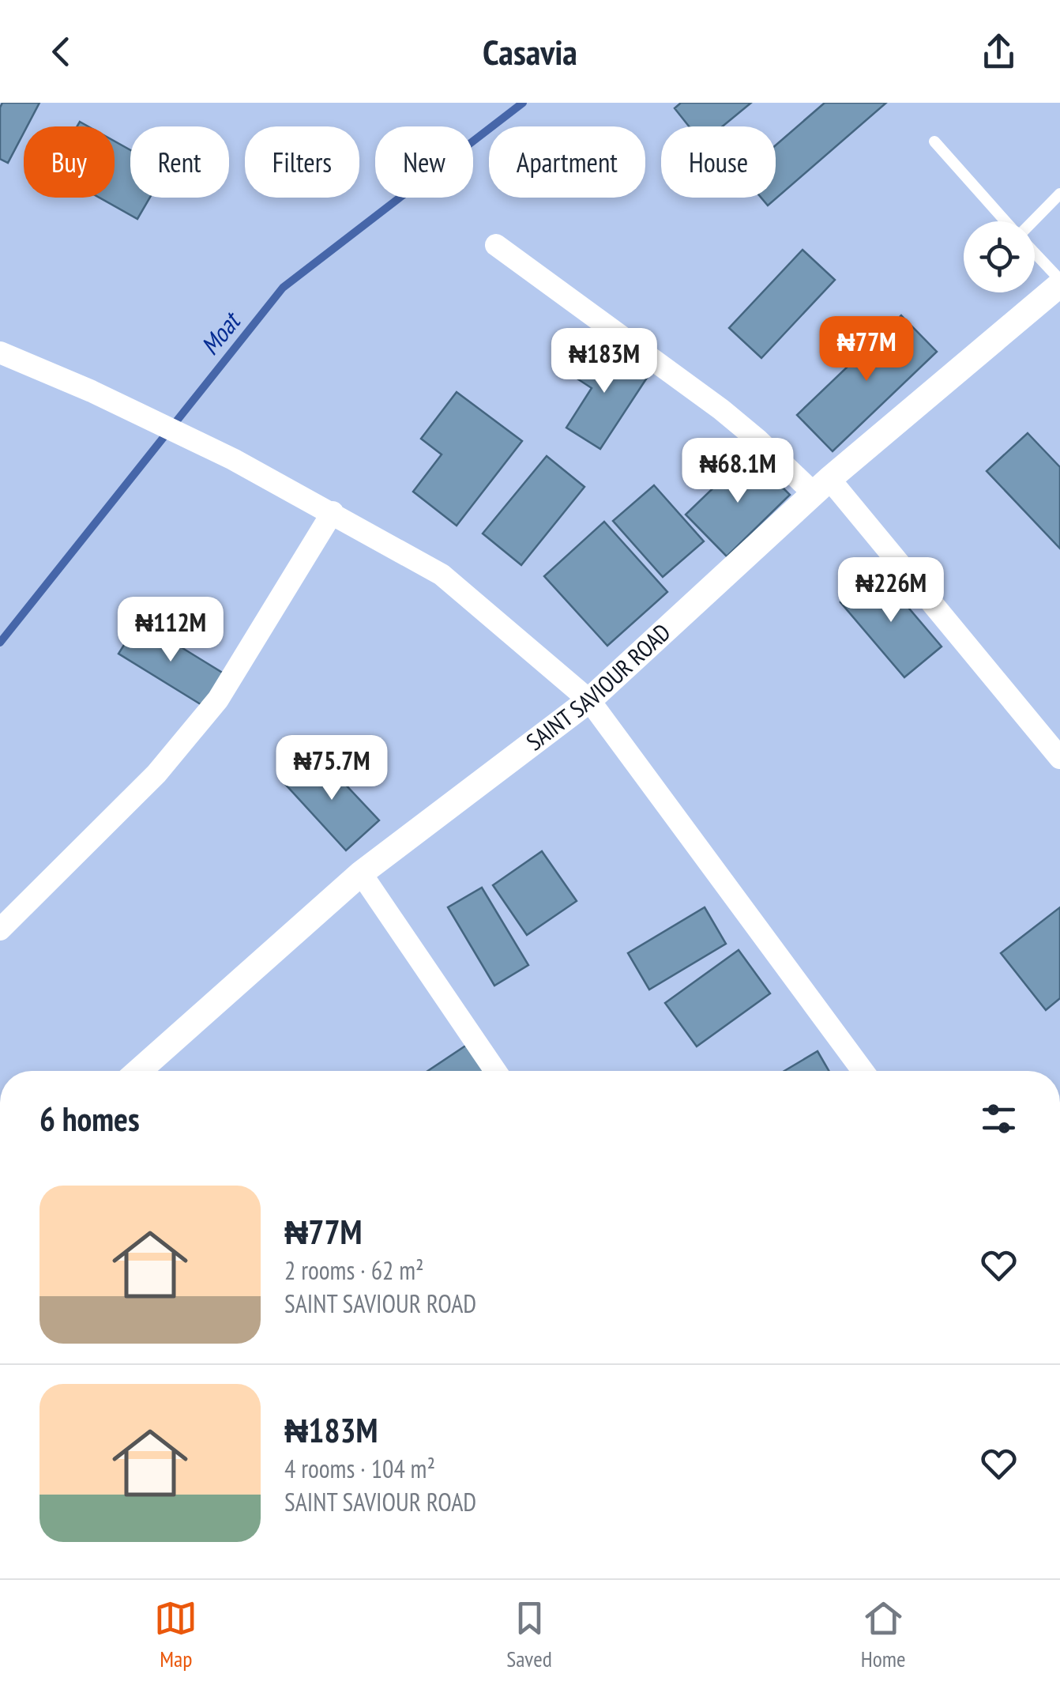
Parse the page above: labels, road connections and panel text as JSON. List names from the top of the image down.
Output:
{
  "streets": {
    "street": ["SAINT SAVIOUR ROAD"]
  },
  "water": ["Moat"],
  "page": {
    "header": "Casavia",
    "chip": [
      "Buy",
      "Rent",
      "Filters",
      "New",
      "Apartment",
      "House"
    ],
    "price": [
      "₦77M",
      "₦183M",
      "₦68.1M",
      "₦226M",
      "₦112M",
      "₦75.7M"
    ],
    "heading": "6 homes",
    "list": [
      {
        "name": "₦77M",
        "note": "2 rooms · 62 m² · SAINT SAVIOUR ROAD"
      },
      {
        "name": "₦183M",
        "note": "4 rooms · 104 m² · SAINT SAVIOUR ROAD"
      }
    ],
    "tabs": ["Map", "Saved", "Home"]
  }
}
